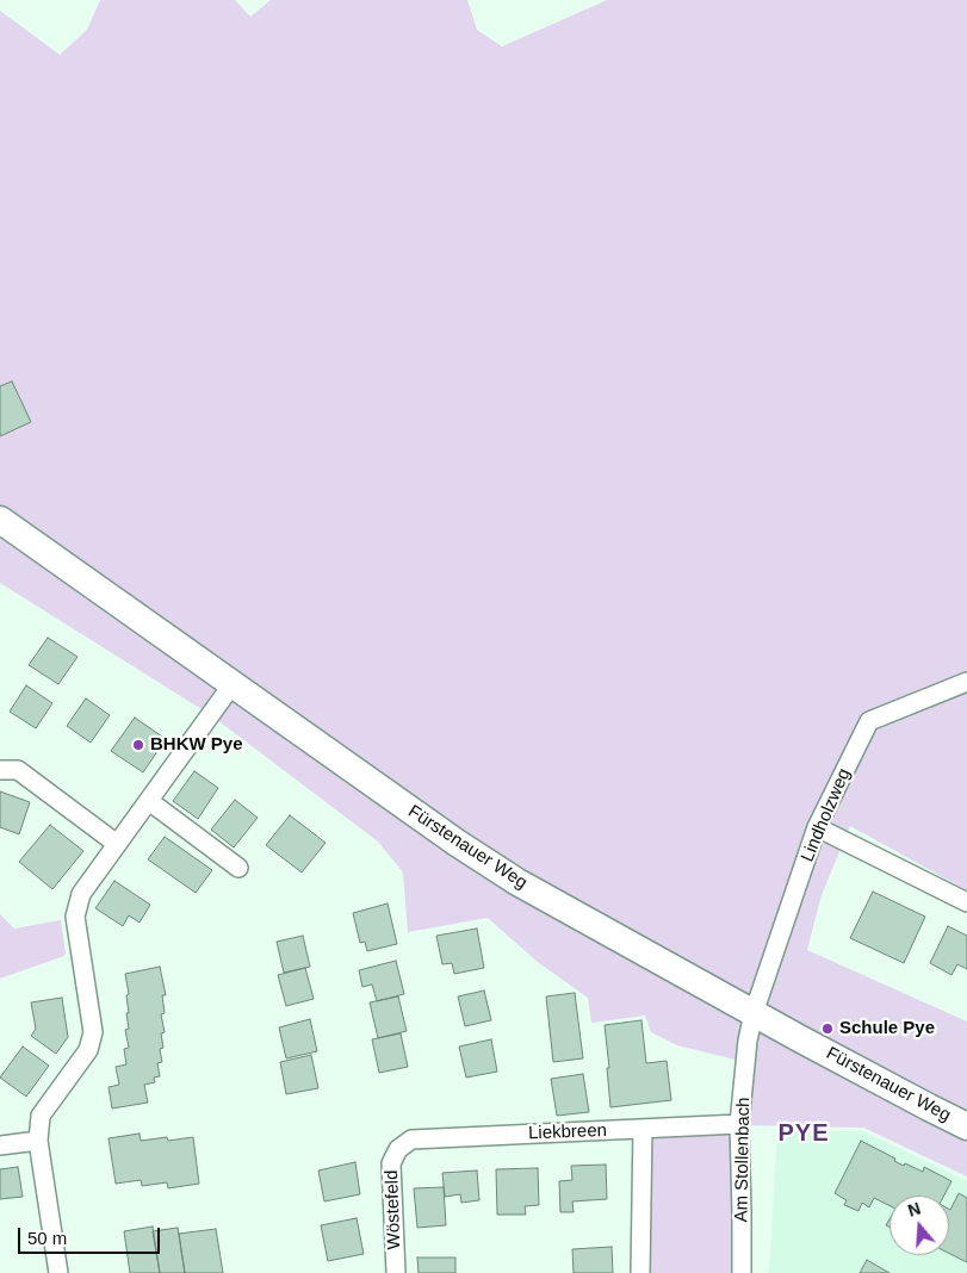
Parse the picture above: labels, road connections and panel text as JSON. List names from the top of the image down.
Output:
{
  "streets": {
    "street": [
      "Lindholzweg",
      "Fürstenauer Weg",
      "Liekbreen",
      "Am Stollenbach",
      "Wöstefeld"
    ]
  },
  "crossings": [
    ["Lindholzweg", "Fürstenauer Weg"],
    ["Lindholzweg", "Am Stollenbach"],
    ["Fürstenauer Weg", "Am Stollenbach"],
    ["Liekbreen", "Am Stollenbach"],
    ["Liekbreen", "Wöstefeld"]
  ],
  "districts": ["PYE"],
  "places": ["BHKW Pye", "Schule Pye"],
  "scale_bar": "50 m",
  "north": "top"
}
